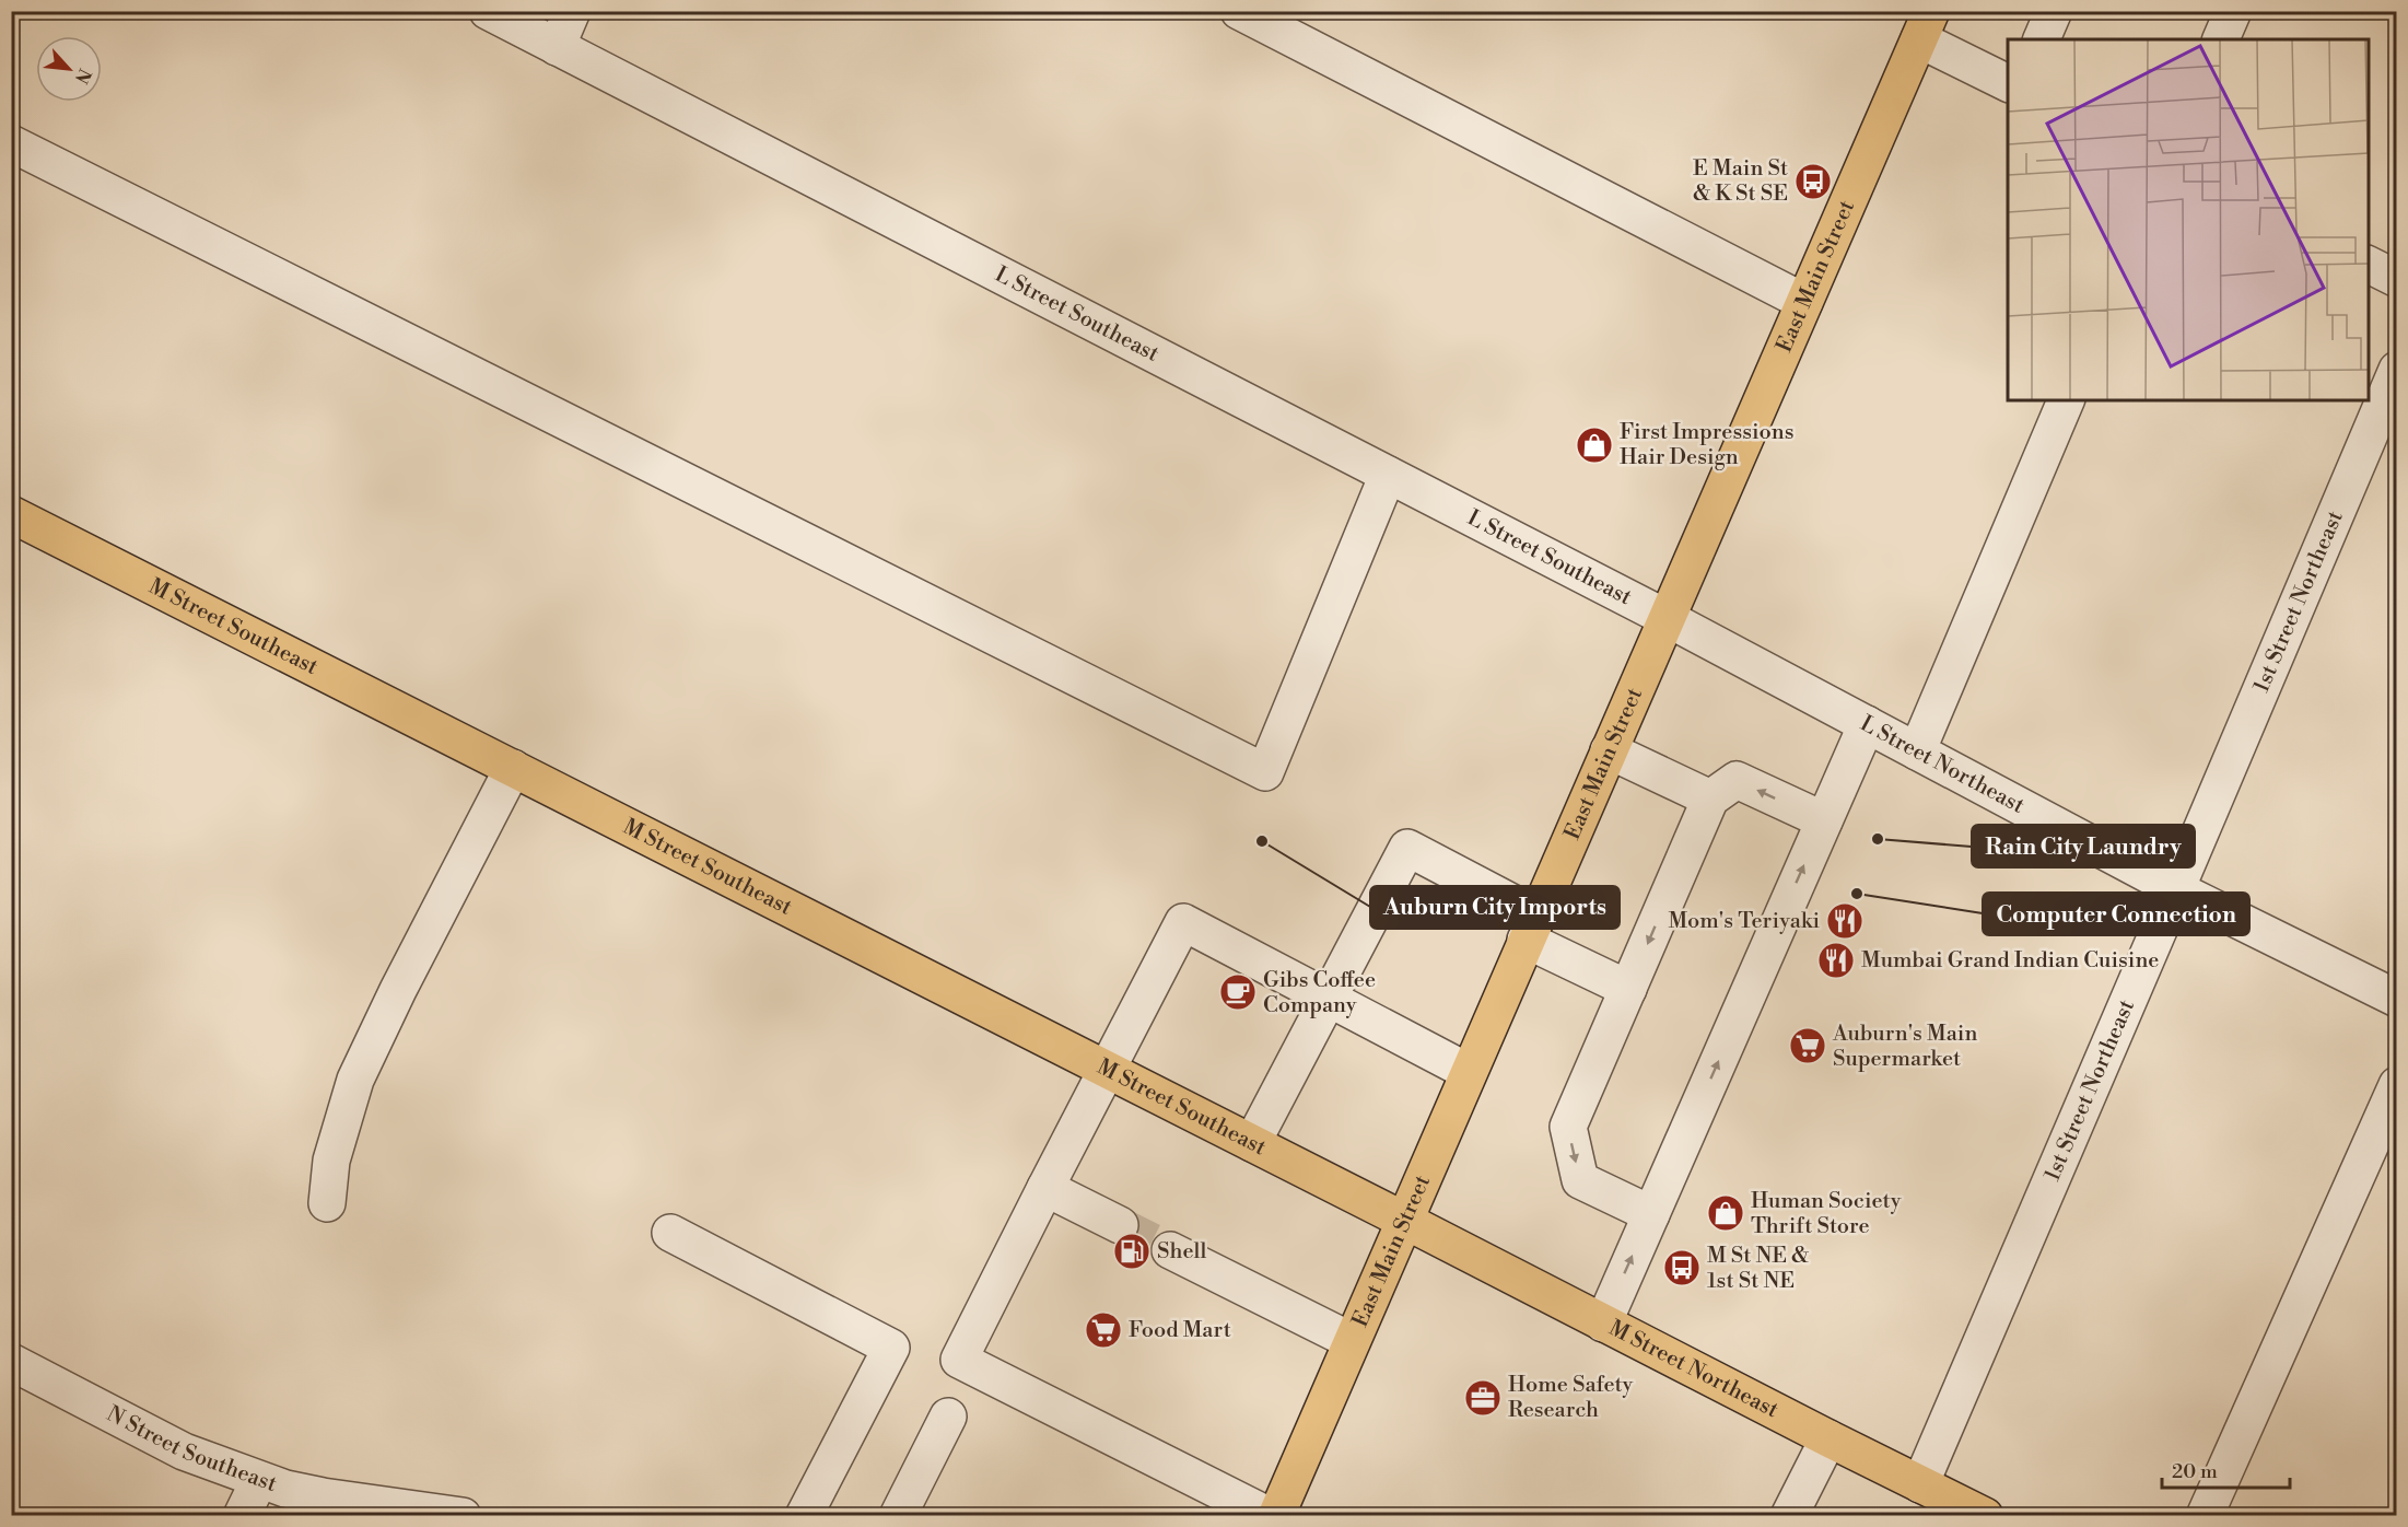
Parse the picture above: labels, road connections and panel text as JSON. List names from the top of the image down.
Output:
{
  "streets": {
    "main road": ["East Main Street", "M Street Southeast", "M Street Northeast"],
    "street": [
      "L Street Southeast",
      "1st Street Northeast",
      "L Street Northeast",
      "N Street Southeast"
    ]
  },
  "crossings": [
    ["East Main Street", "L Street Southeast"],
    ["East Main Street", "M Street Southeast"],
    ["East Main Street", "L Street Northeast"],
    ["East Main Street", "M Street Northeast"],
    ["L Street Southeast", "L Street Northeast"],
    ["1st Street Northeast", "L Street Northeast"],
    ["1st Street Northeast", "M Street Northeast"],
    ["M Street Southeast", "M Street Northeast"]
  ],
  "places": {
    "bus stop": ["E Main St & K St SE", "M St NE & 1st St NE"],
    "shop": ["First Impressions Hair Design", "Human Society Thrift Store"],
    "other": ["Rain City Laundry", "Auburn City Imports", "Computer Connection"],
    "restaurant": ["Mom's Teriyaki", "Mumbai Grand Indian Cuisine"],
    "cafe": ["Gibs Coffee Company"],
    "supermarket": ["Auburn's Main Supermarket", "Food Mart"],
    "fuel station": ["Shell"],
    "office": ["Home Safety Research"]
  },
  "scale_bar": "20 m",
  "north": "bottom right"
}
